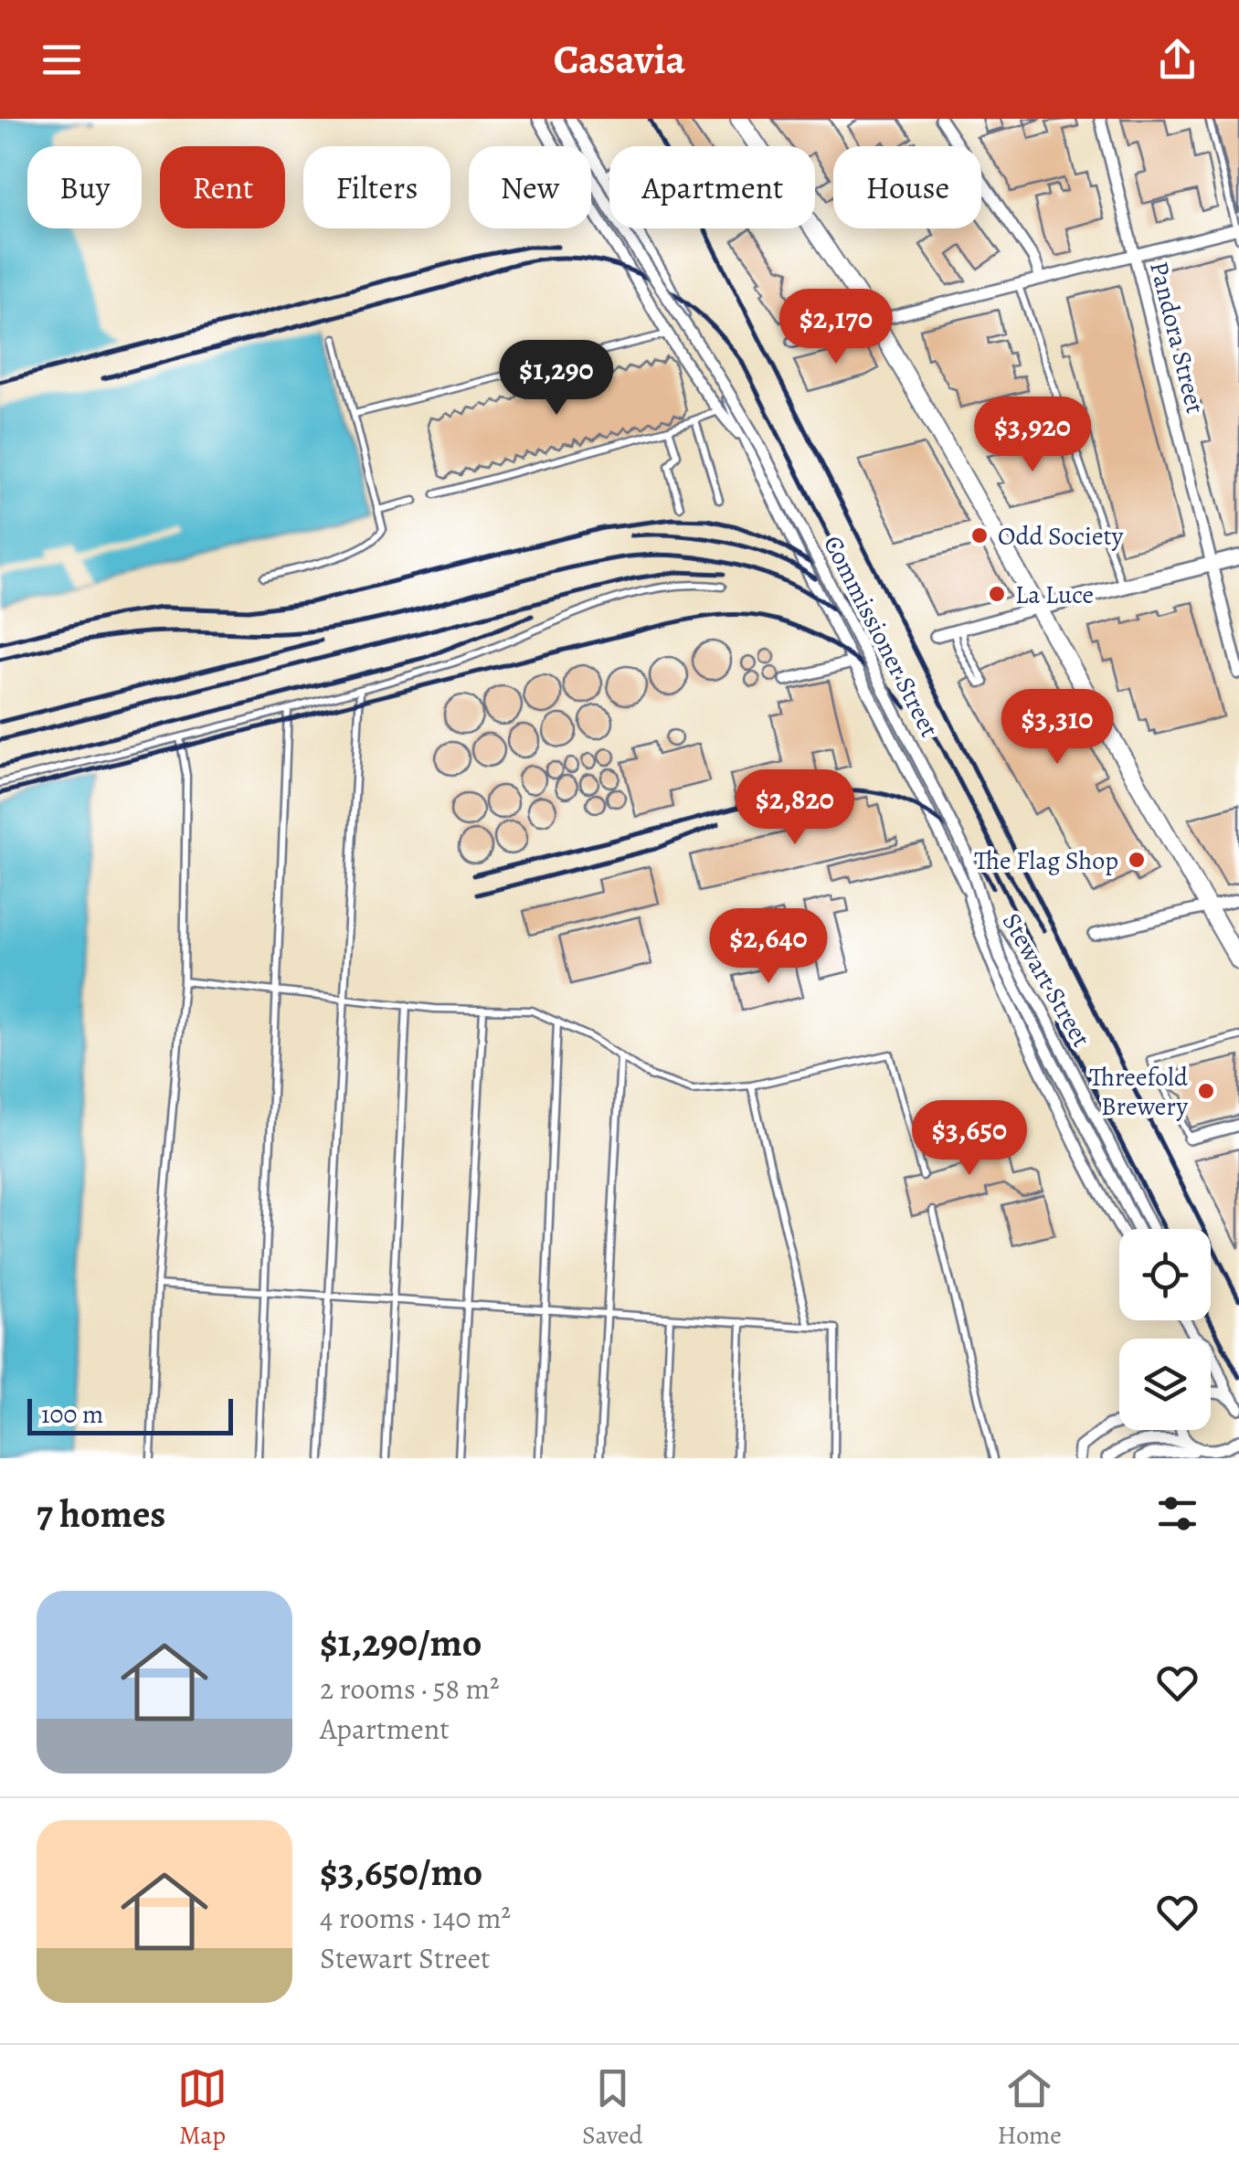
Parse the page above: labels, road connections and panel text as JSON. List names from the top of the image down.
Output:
{
  "streets": {
    "street": ["Pandora Street", "Commissioner Street", "Stewart Street"]
  },
  "places": [
    "Odd Society",
    "La Luce",
    "The Flag Shop",
    "Threefold Brewery"
  ],
  "scale_bar": "100 m",
  "page": {
    "header": "Casavia",
    "chip": [
      "Buy",
      "Rent",
      "Filters",
      "New",
      "Apartment",
      "House"
    ],
    "price": [
      "$2,170",
      "$1,290",
      "$3,920",
      "$3,310",
      "$2,820",
      "$2,640",
      "$3,650"
    ],
    "scale": "100 m",
    "heading": "7 homes",
    "list": [
      {
        "name": "$1,290/mo",
        "note": "2 rooms · 58 m² · Apartment"
      },
      {
        "name": "$3,650/mo",
        "note": "4 rooms · 140 m² · Stewart Street"
      }
    ],
    "tabs": ["Map", "Saved", "Home"]
  }
}
